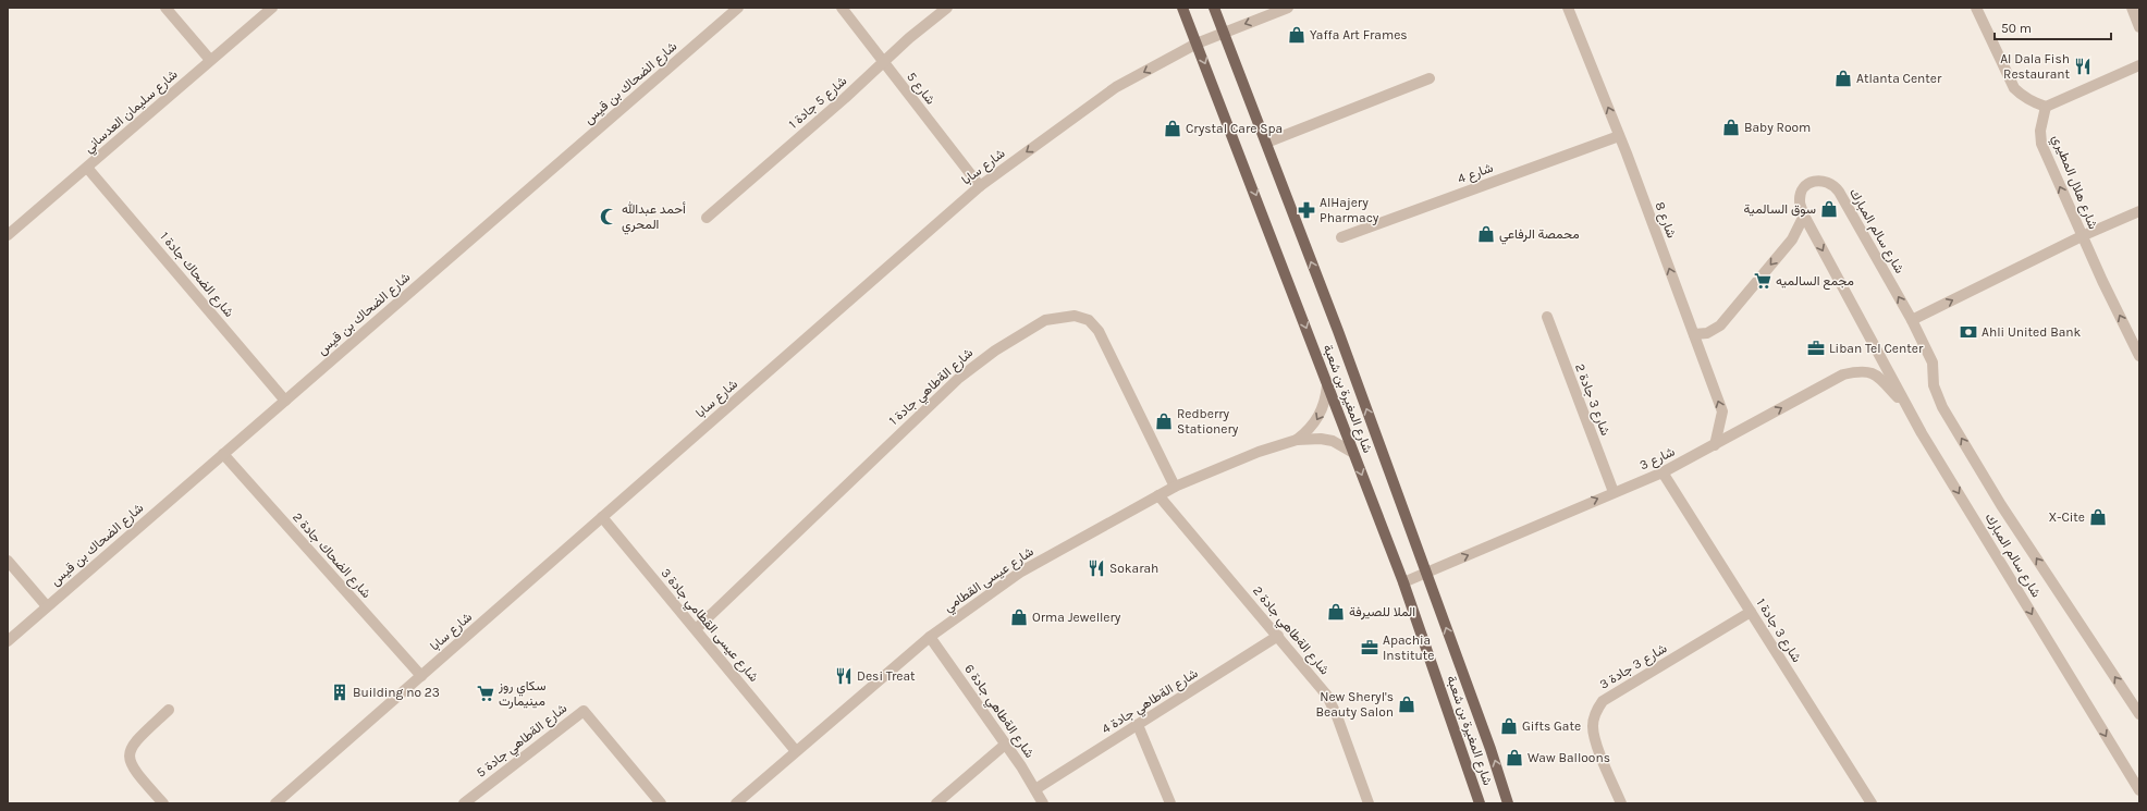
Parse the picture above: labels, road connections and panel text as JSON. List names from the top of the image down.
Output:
{
  "streets": {
    "main road": ["شارع المغيرة بن شعبة"],
    "street": [
      "شارع الضحاك بن قيس",
      "شارع 5",
      "شارع 5 جادة 1",
      "شارع سليمان العدساني",
      "شارع سابا",
      "شارع 4",
      "شارع هلال المطيري",
      "شارع 8",
      "شارع سالم المبارك",
      "شارع الضحاك جادة 1",
      "شارع الةطاهي جادة 1",
      "شارع 3 جادة 2",
      "شارع 3",
      "شارع الضحاك جادة 2",
      "شارع عيسى القطامي",
      "شارع عيسى القطامي جادة 3",
      "شارع الةطاهي جادة 2",
      "شارع 3 جادة 1",
      "شارع 3 جادة 3",
      "شارع الةطاهي جادة 4",
      "شارع الةطاهي جادة 6",
      "شارع الةطاهي جادة 5"
    ]
  },
  "crossings": [
    ["شارع الضحاك بن قيس", "شارع الضحاك جادة 1"],
    ["شارع الضحاك بن قيس", "شارع الضحاك جادة 2"],
    ["شارع 5", "شارع 5 جادة 1"],
    ["شارع 5", "شارع سابا"],
    ["شارع سليمان العدساني", "شارع الضحاك جادة 1"],
    ["شارع سابا", "شارع المغيرة بن شعبة"],
    ["شارع سابا", "شارع الضحاك جادة 2"],
    ["شارع سابا", "شارع عيسى القطامي جادة 3"],
    ["شارع 4", "شارع 8"],
    ["شارع 8", "شارع 3"],
    ["شارع سالم المبارك", "شارع 3"],
    ["شارع الةطاهي جادة 1", "شارع عيسى القطامي"],
    ["شارع الةطاهي جادة 1", "شارع عيسى القطامي جادة 3"],
    ["شارع المغيرة بن شعبة", "شارع 3"],
    ["شارع المغيرة بن شعبة", "شارع عيسى القطامي"],
    ["شارع 3 جادة 2", "شارع 3"],
    ["شارع 3", "شارع 3 جادة 1"],
    ["شارع عيسى القطامي", "شارع عيسى القطامي جادة 3"],
    ["شارع عيسى القطامي", "شارع الةطاهي جادة 2"],
    ["شارع عيسى القطامي", "شارع الةطاهي جادة 6"],
    ["شارع الةطاهي جادة 2", "شارع الةطاهي جادة 4"],
    ["شارع 3 جادة 1", "شارع 3 جادة 3"],
    ["شارع الةطاهي جادة 4", "شارع الةطاهي جادة 6"]
  ],
  "one_way": ["شارع هلال المطيري", "شارع 8", "شارع 3"],
  "places": {
    "shop": [
      "Yaffa Art Frames",
      "Atlanta Center",
      "Baby Room",
      "Crystal Care Spa",
      "سوق السالمية",
      "محمصة الرفاعي",
      "Redberry Stationery",
      "X-Cite",
      "الملا للصيرفة",
      "Orma Jewellery",
      "New Sheryl's Beauty Salon",
      "Gifts Gate",
      "Waw Balloons"
    ],
    "restaurant": ["Al Dala Fish Restaurant", "Sokarah", "Desi Treat"],
    "pharmacy": ["AlHajery Pharmacy"],
    "mosque": ["أحمد عبدالله المحري"],
    "supermarket": ["مجمع السالميه", "سكاي روز مينيمارت"],
    "bank": ["Ahli United Bank"],
    "office": ["Liban Tel Center", "Apachia Institute"],
    "building": ["Building no 23"]
  },
  "scale_bar": "50 m"
}
